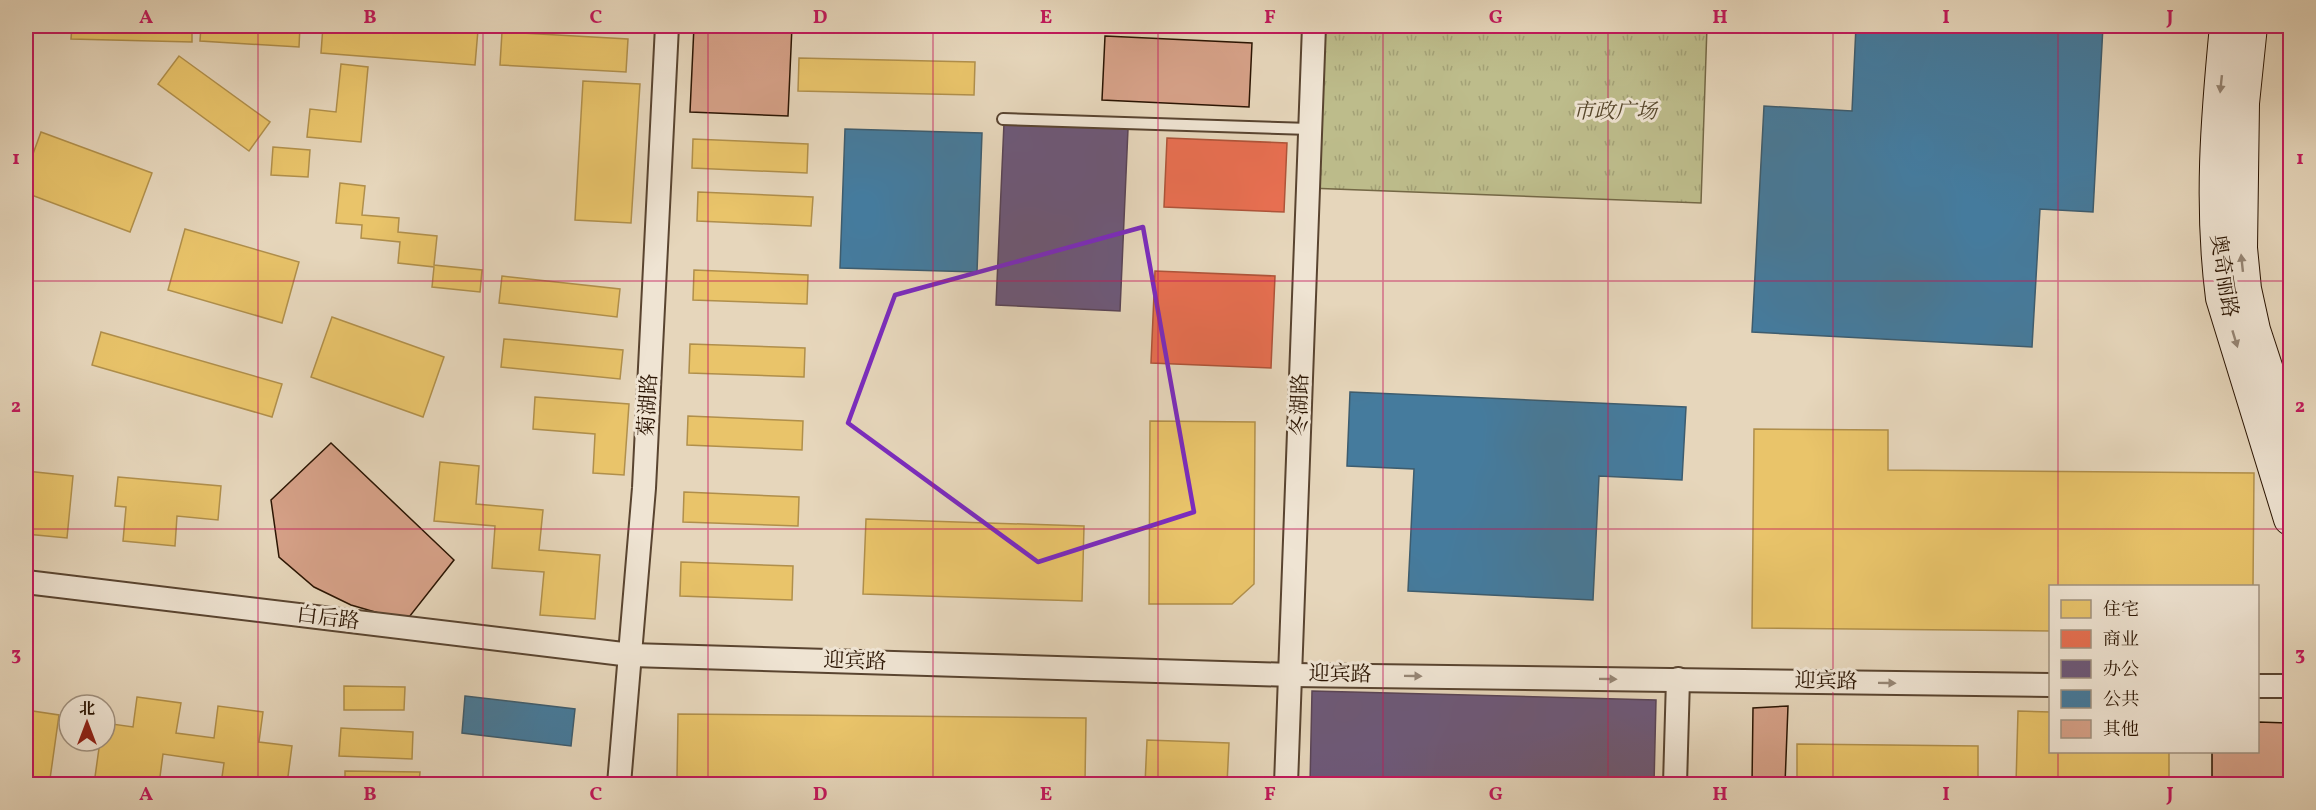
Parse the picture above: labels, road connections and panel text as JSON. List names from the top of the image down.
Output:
{
  "streets": {
    "main road": ["奥奇丽路"],
    "street": [
      "菊湖路",
      "冬湖路",
      "白后路",
      "迎宾路"
    ]
  },
  "crossings": [
    ["菊湖路", "白后路"],
    ["菊湖路", "迎宾路"],
    ["冬湖路", "迎宾路"],
    ["白后路", "迎宾路"]
  ],
  "one_way": ["迎宾路"],
  "parks": ["市政广场"],
  "legend": [
    "住宅",
    "商业",
    "办公",
    "公共",
    "其他"
  ],
  "north": "top",
  "grid": {
    "columns": [
      "A",
      "B",
      "C",
      "D",
      "E",
      "F",
      "G",
      "H",
      "I",
      "J"
    ],
    "rows": ["1", "2", "3"]
  }
}
